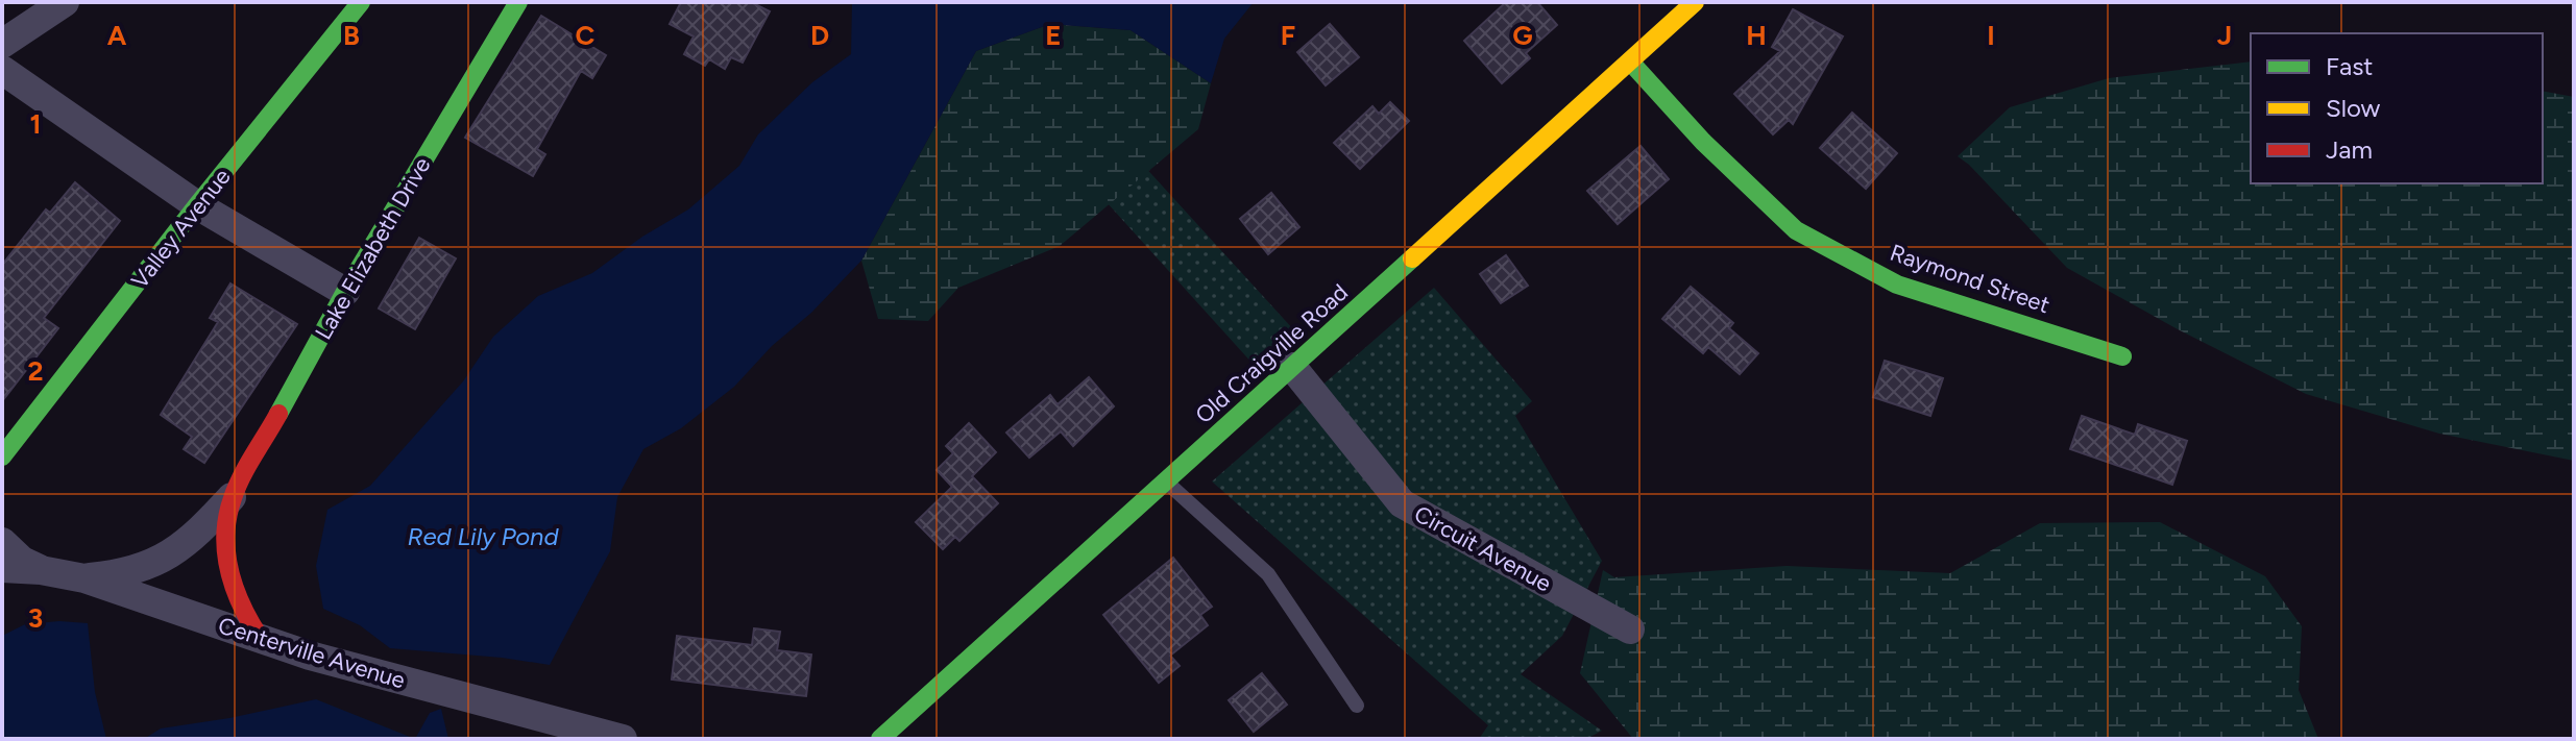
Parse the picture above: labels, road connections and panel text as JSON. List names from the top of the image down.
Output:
{
  "streets": {
    "street": [
      "Valley Avenue",
      "Lake Elizabeth Drive",
      "Raymond Street",
      "Old Craigville Road",
      "Circuit Avenue",
      "Centerville Avenue"
    ]
  },
  "crossings": [
    ["Lake Elizabeth Drive", "Centerville Avenue"],
    ["Raymond Street", "Old Craigville Road"],
    ["Old Craigville Road", "Circuit Avenue"]
  ],
  "water": ["Red Lily Pond"],
  "legend": ["Fast", "Slow", "Jam"],
  "grid": {
    "columns": [
      "A",
      "B",
      "C",
      "D",
      "E",
      "F",
      "G",
      "H",
      "I",
      "J"
    ],
    "rows": ["1", "2", "3"]
  }
}
